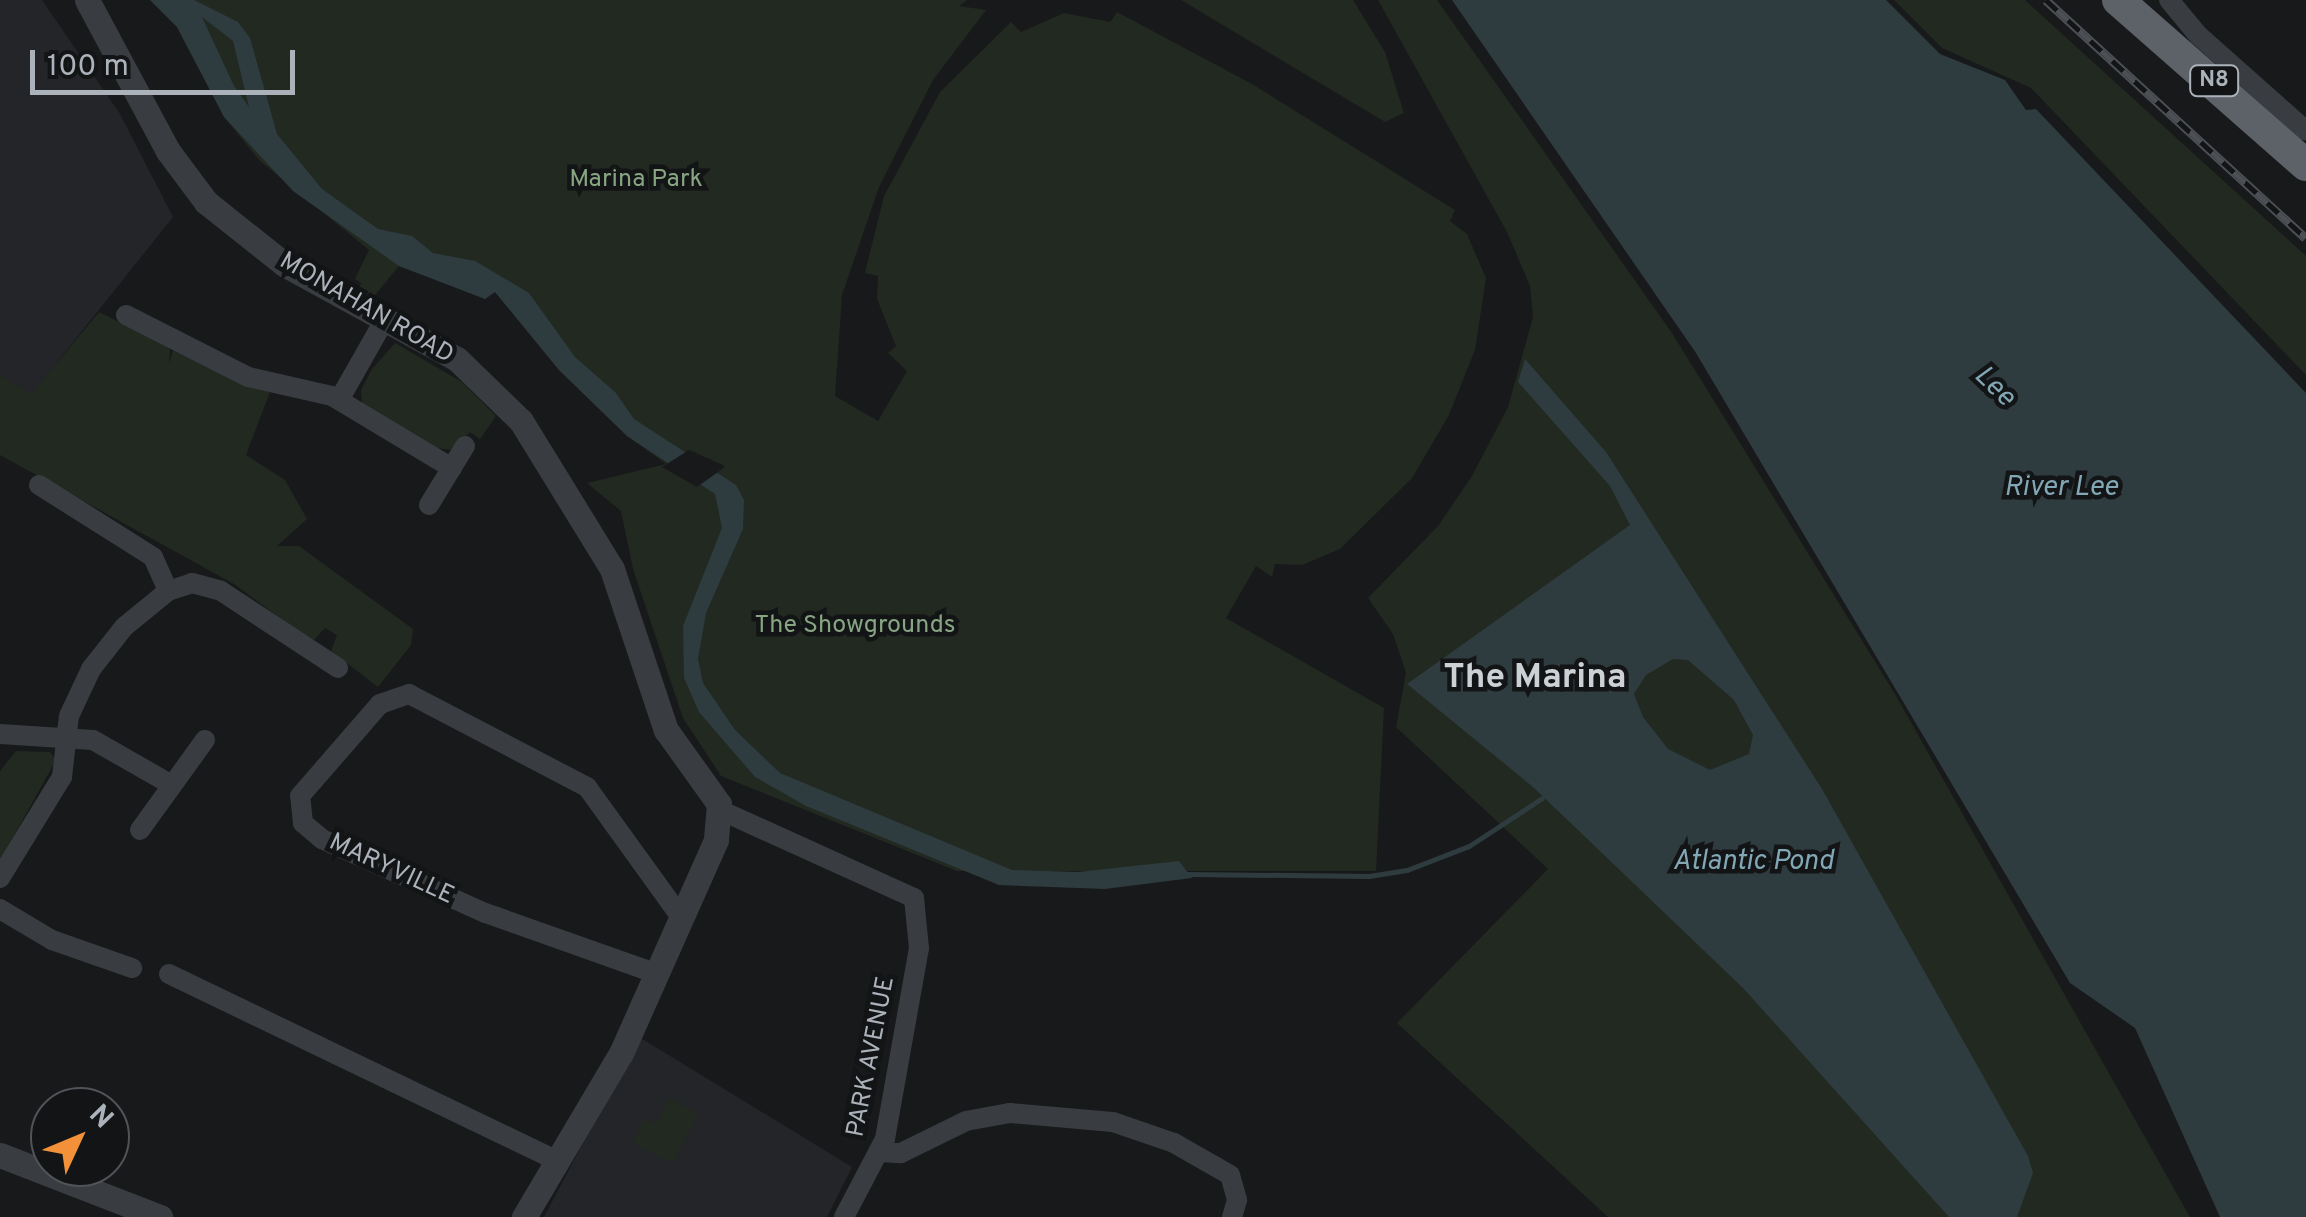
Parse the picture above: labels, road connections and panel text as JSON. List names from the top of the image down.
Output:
{
  "streets": {
    "highway": ["N8"],
    "street": ["MONAHAN ROAD", "MARYVILLE", "PARK AVENUE"]
  },
  "crossings": [
    ["MONAHAN ROAD", "PARK AVENUE"]
  ],
  "districts": ["The Marina"],
  "water": ["Lee", "River Lee", "Atlantic Pond"],
  "parks": ["Marina Park", "The Showgrounds"],
  "scale_bar": "100 m",
  "north": "top right"
}
